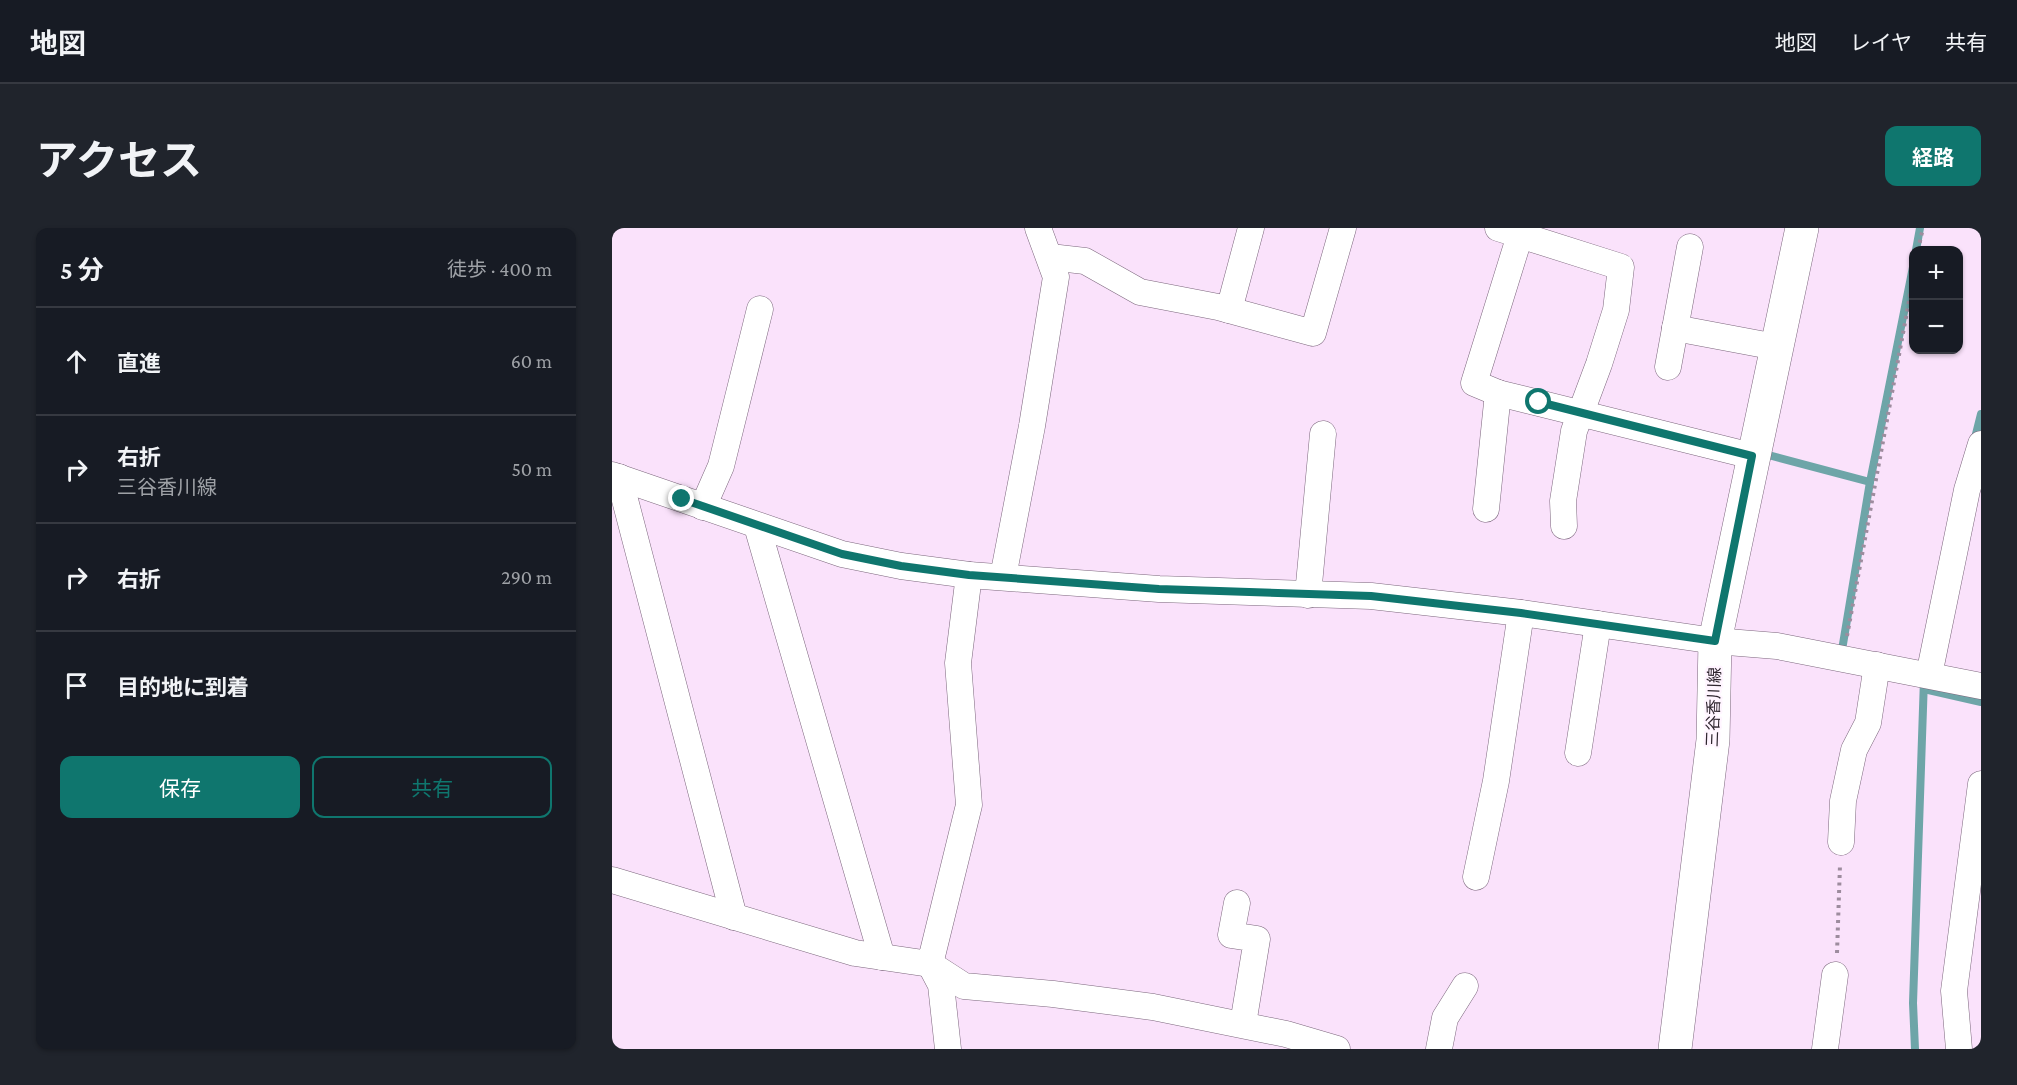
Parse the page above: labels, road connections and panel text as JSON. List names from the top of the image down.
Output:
{
  "streets": {
    "main road": ["三谷香川線"]
  },
  "page": {
    "header": "地図",
    "nav": ["地図", "レイヤ", "共有"],
    "title": "アクセス",
    "buttons": [
      "経路",
      ["保存", "共有"]
    ],
    "heading": ["5 分", "徒歩 · 400 m"],
    "map_buttons": ["+", "−"],
    "list": [
      ["直進", "60 m"],
      ["右折", "三谷香川線", "50 m"],
      ["右折", "290 m"],
      "目的地に到着"
    ]
  }
}
